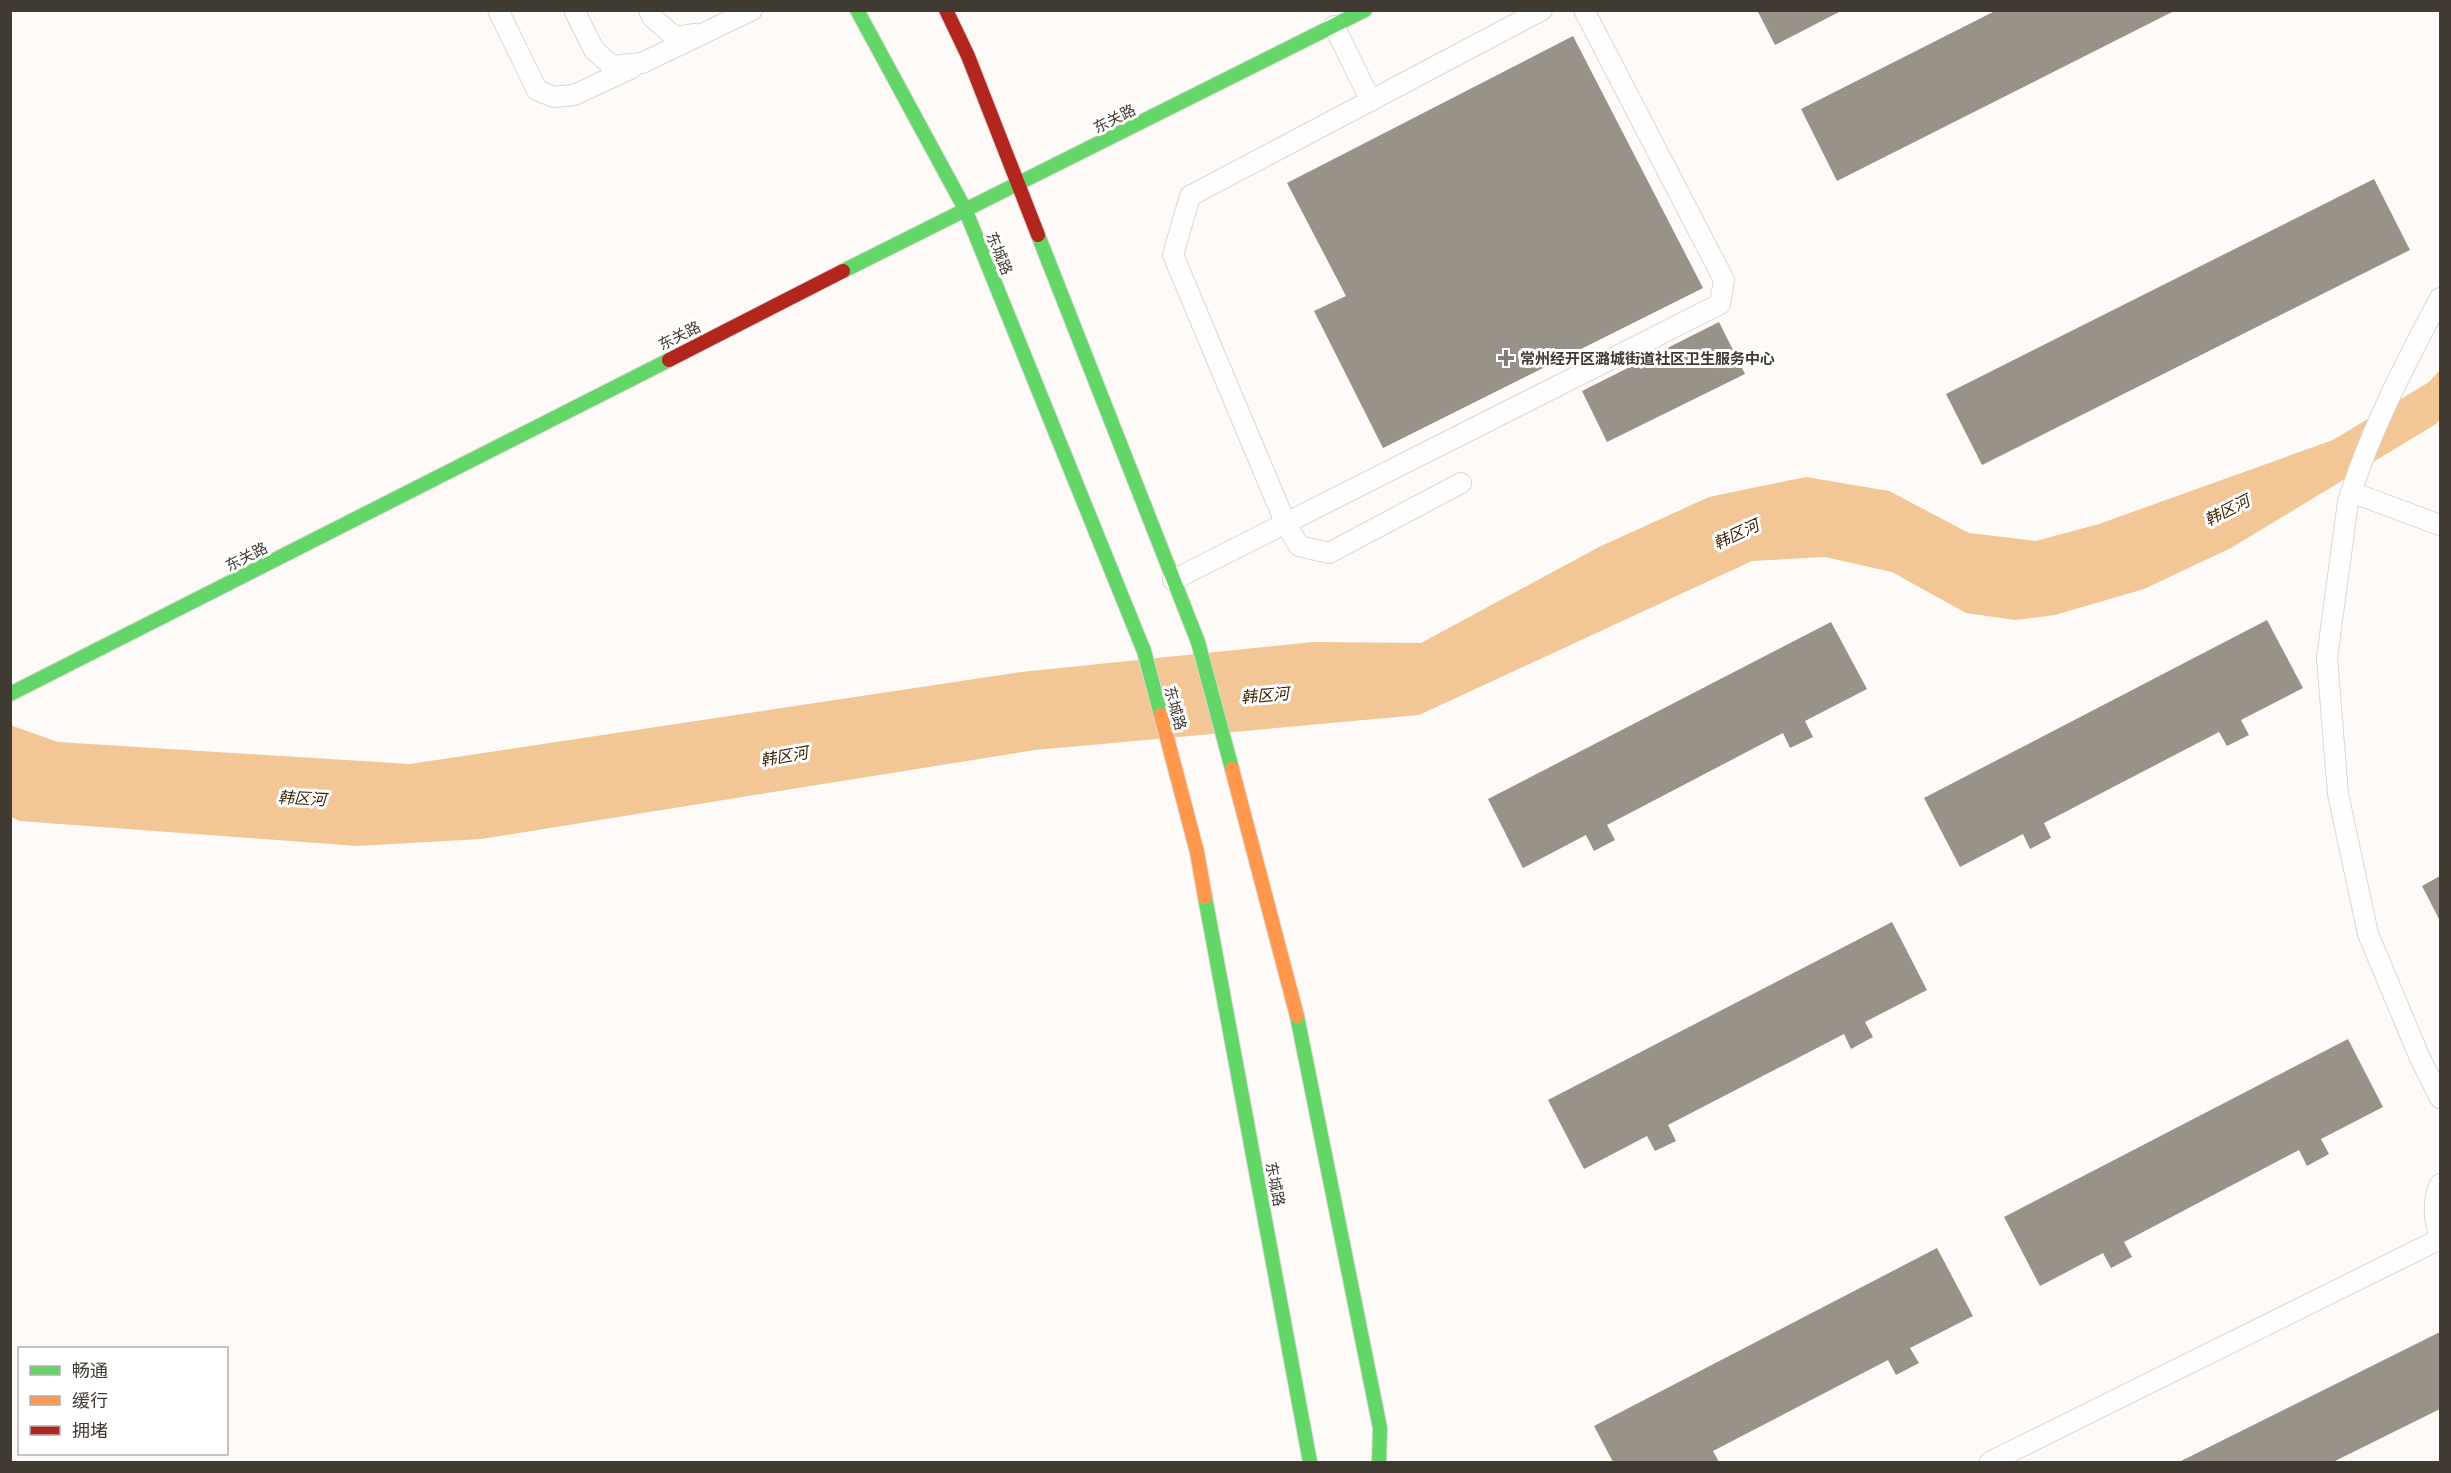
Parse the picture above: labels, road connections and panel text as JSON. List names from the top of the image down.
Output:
{
  "streets": {
    "main road": ["东关路", "东城路"]
  },
  "crossings": [
    ["东关路", "东城路"]
  ],
  "water": ["韩区河"],
  "places": {
    "health": ["常州经开区潞城街道社区卫生服务中心"]
  },
  "legend": ["畅通", "缓行", "拥堵"]
}
